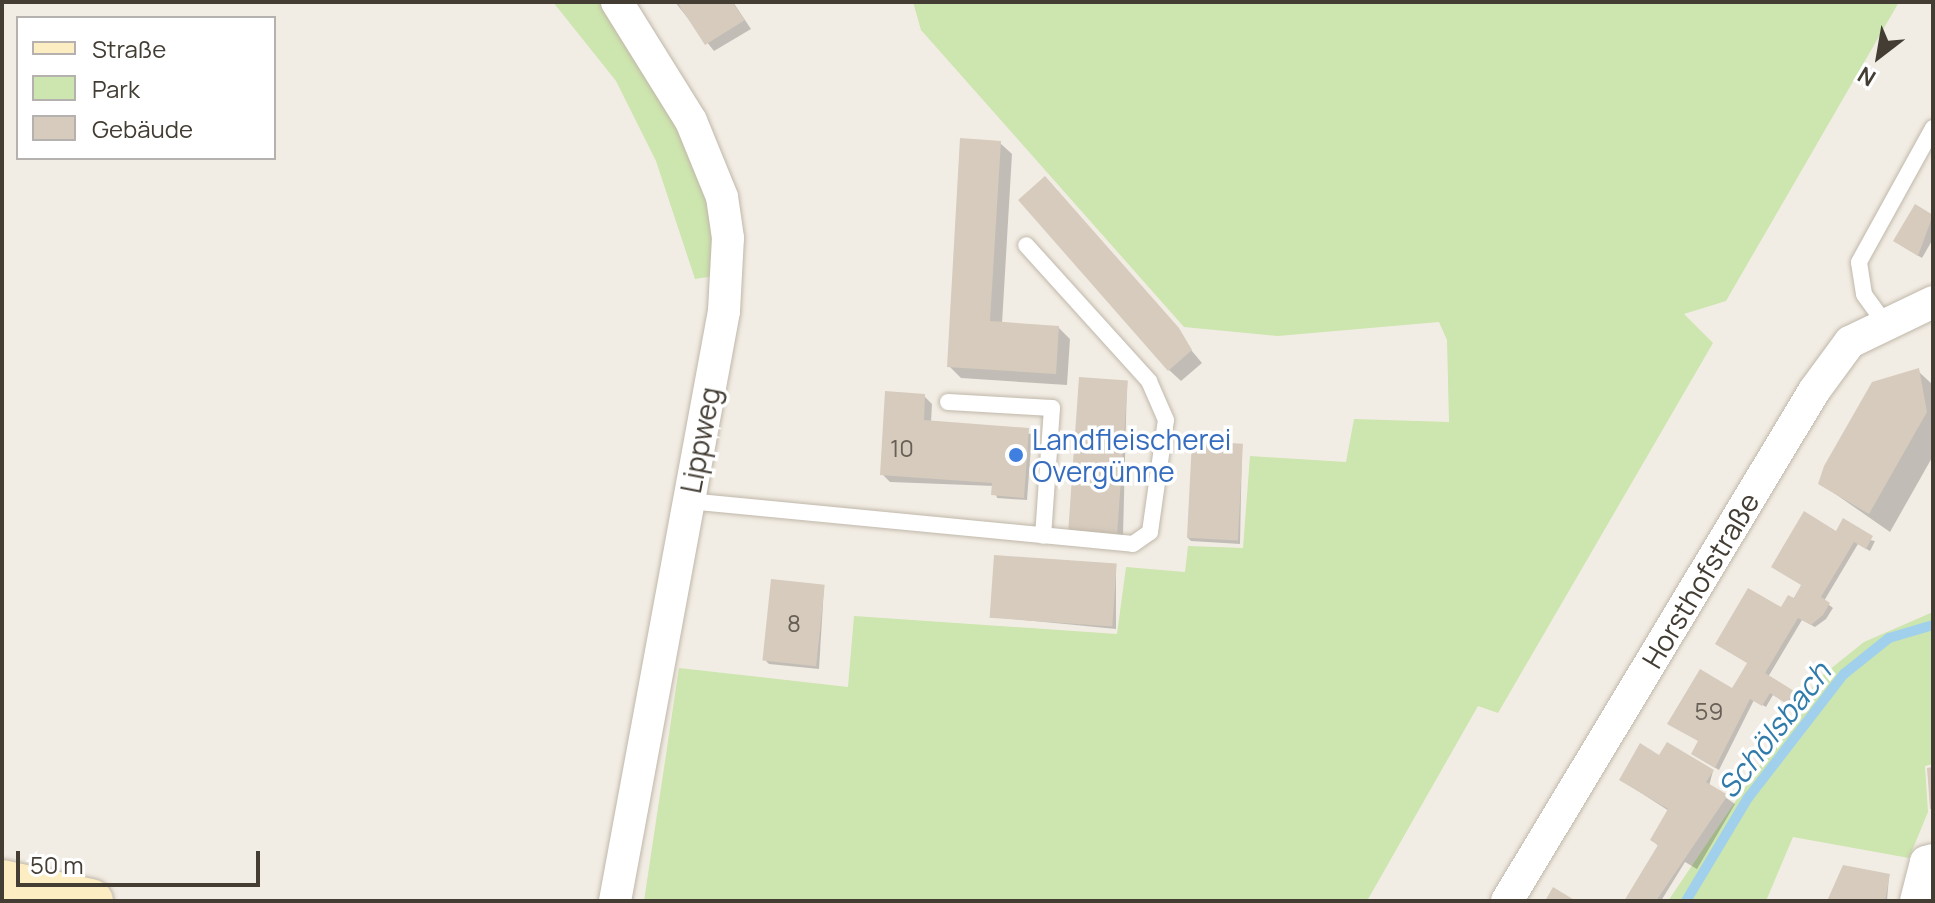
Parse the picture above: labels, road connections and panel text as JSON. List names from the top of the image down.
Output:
{
  "streets": {
    "street": ["Lippweg", "Horsthofstraße"]
  },
  "water": ["Schölsbach"],
  "places": ["Landfleischerei Overgünne"],
  "house_numbers": ["10", "8", "59"],
  "legend": ["Straße", "Park", "Gebäude"],
  "scale_bar": "50 m",
  "north": "bottom left"
}
